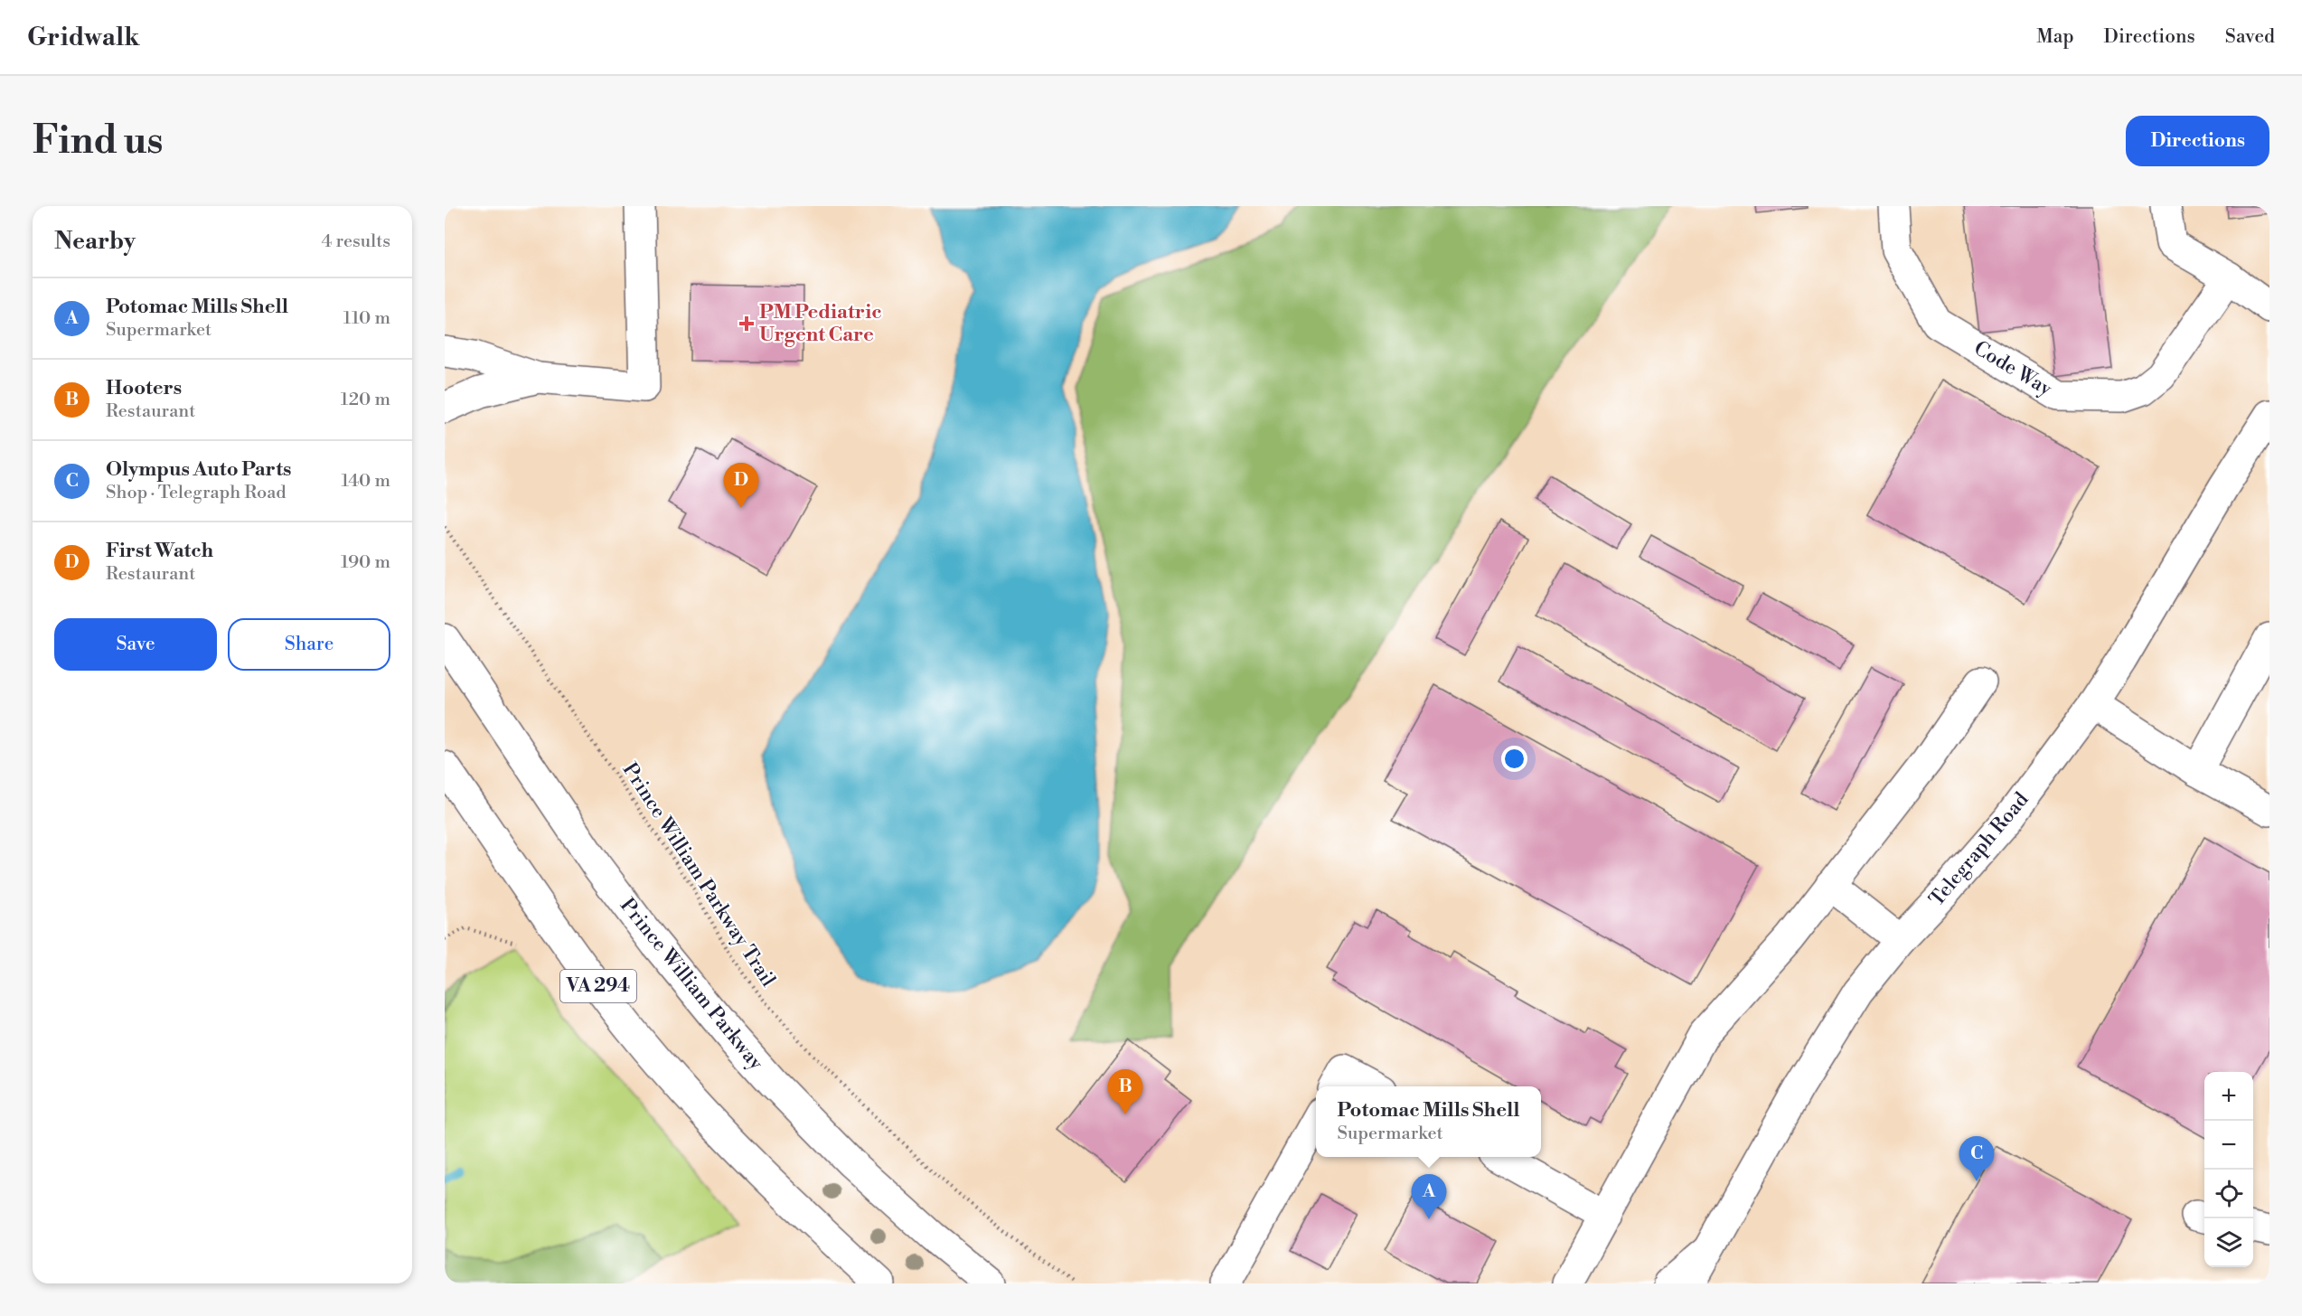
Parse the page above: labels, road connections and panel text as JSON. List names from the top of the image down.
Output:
{
  "streets": {
    "main road": [
      "Code Way",
      "Telegraph Road",
      "Prince William Parkway",
      "VA 294"
    ],
    "path": ["Prince William Parkway Trail"]
  },
  "places": {
    "health": ["PM Pediatric Urgent Care"]
  },
  "page": {
    "header": "Gridwalk",
    "nav": ["Map", "Directions", "Saved"],
    "buttons": [
      "Directions",
      ["Save", "Share"]
    ],
    "title": "Find us",
    "heading": ["Nearby", "4 results"],
    "list": [
      {
        "mark": "A",
        "name": "Potomac Mills Shell",
        "note": "Supermarket",
        "value": "110 m"
      },
      {
        "mark": "B",
        "name": "Hooters",
        "note": "Restaurant",
        "value": "120 m"
      },
      {
        "mark": "C",
        "name": "Olympus Auto Parts",
        "note": "Shop · Telegraph Road",
        "value": "140 m"
      },
      {
        "mark": "D",
        "name": "First Watch",
        "note": "Restaurant",
        "value": "190 m"
      }
    ],
    "pins": [
      "D",
      "B",
      "C",
      "A"
    ],
    "map_buttons": ["+", "−"],
    "popup": ["Potomac Mills Shell", "Supermarket"]
  }
}
